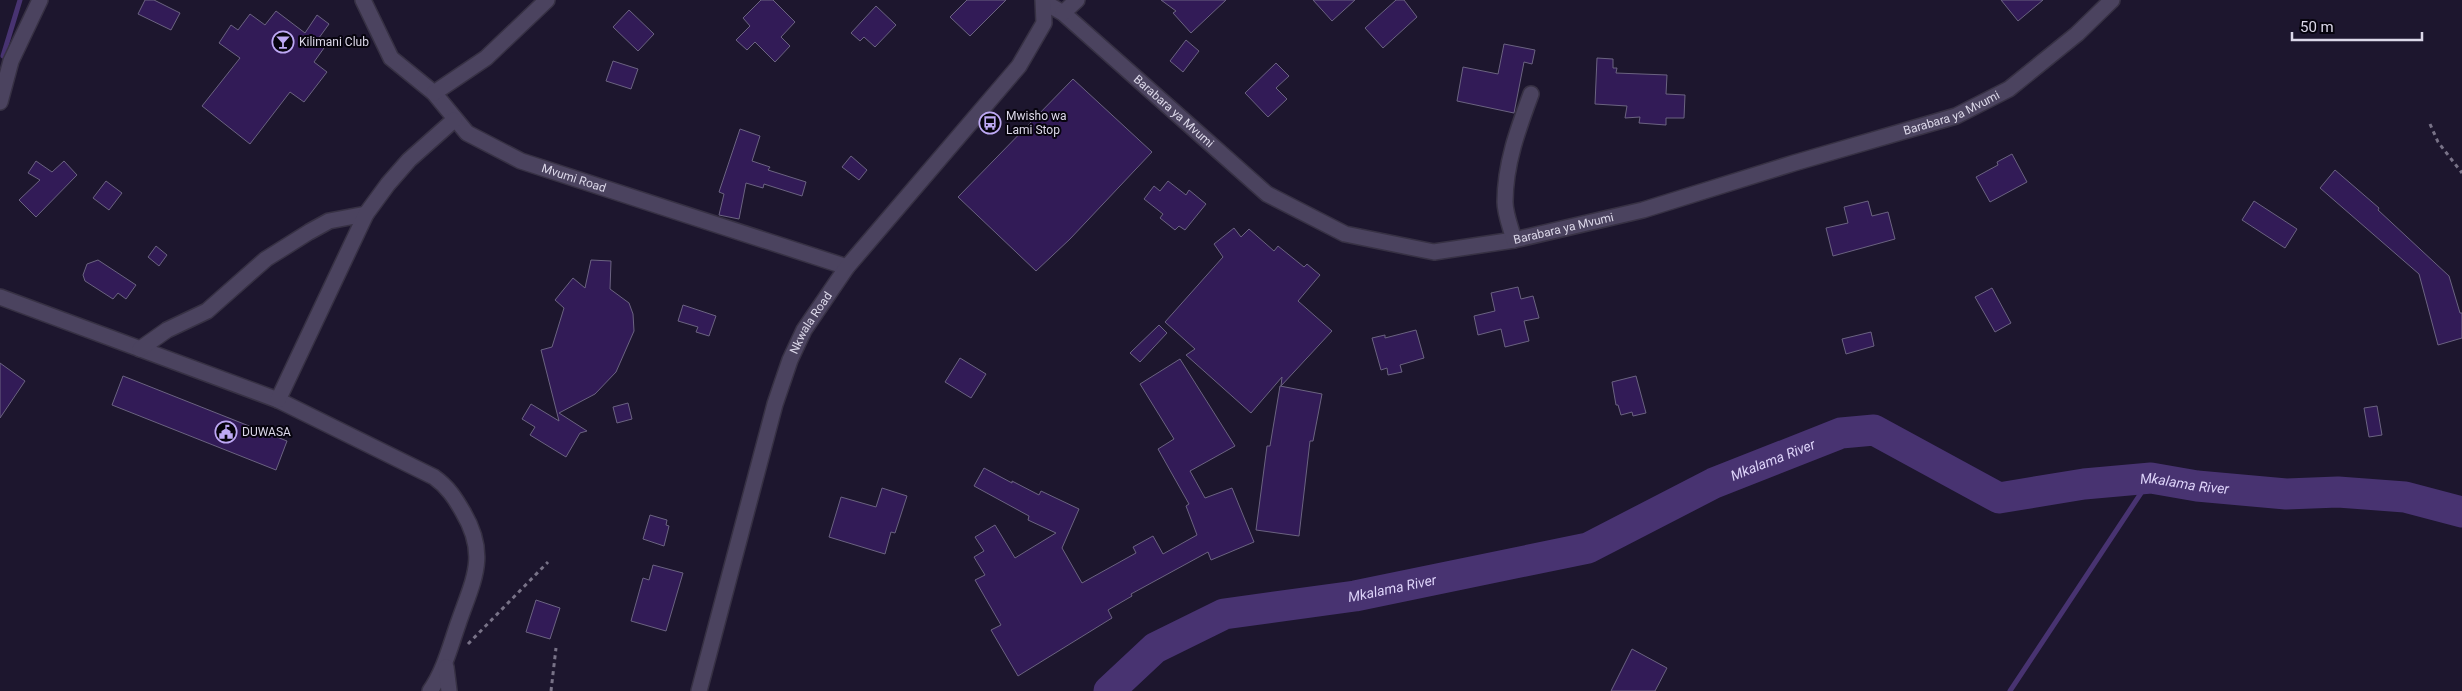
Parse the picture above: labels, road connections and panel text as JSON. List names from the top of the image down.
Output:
{
  "streets": {
    "street": ["Barabara ya Mvumi", "Mvumi Road", "Nkwala Road"]
  },
  "crossings": [
    ["Barabara ya Mvumi", "Nkwala Road"],
    ["Mvumi Road", "Nkwala Road"]
  ],
  "water": ["Mkalama River"],
  "places": {
    "bar": ["Kilimani Club"],
    "bus stop": ["Mwisho wa Lami Stop"],
    "public building": ["DUWASA"]
  },
  "scale_bar": "50 m"
}
